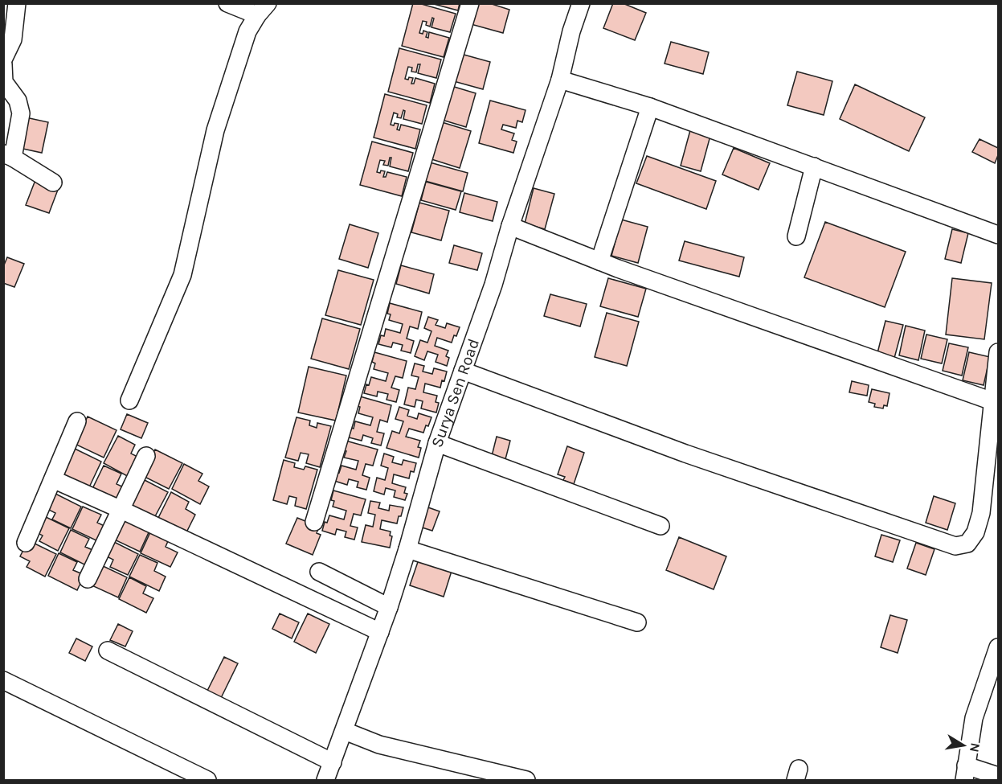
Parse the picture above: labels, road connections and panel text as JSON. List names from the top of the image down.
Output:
{
  "streets": {
    "street": ["Surya Sen Road"]
  },
  "north": "right"
}
